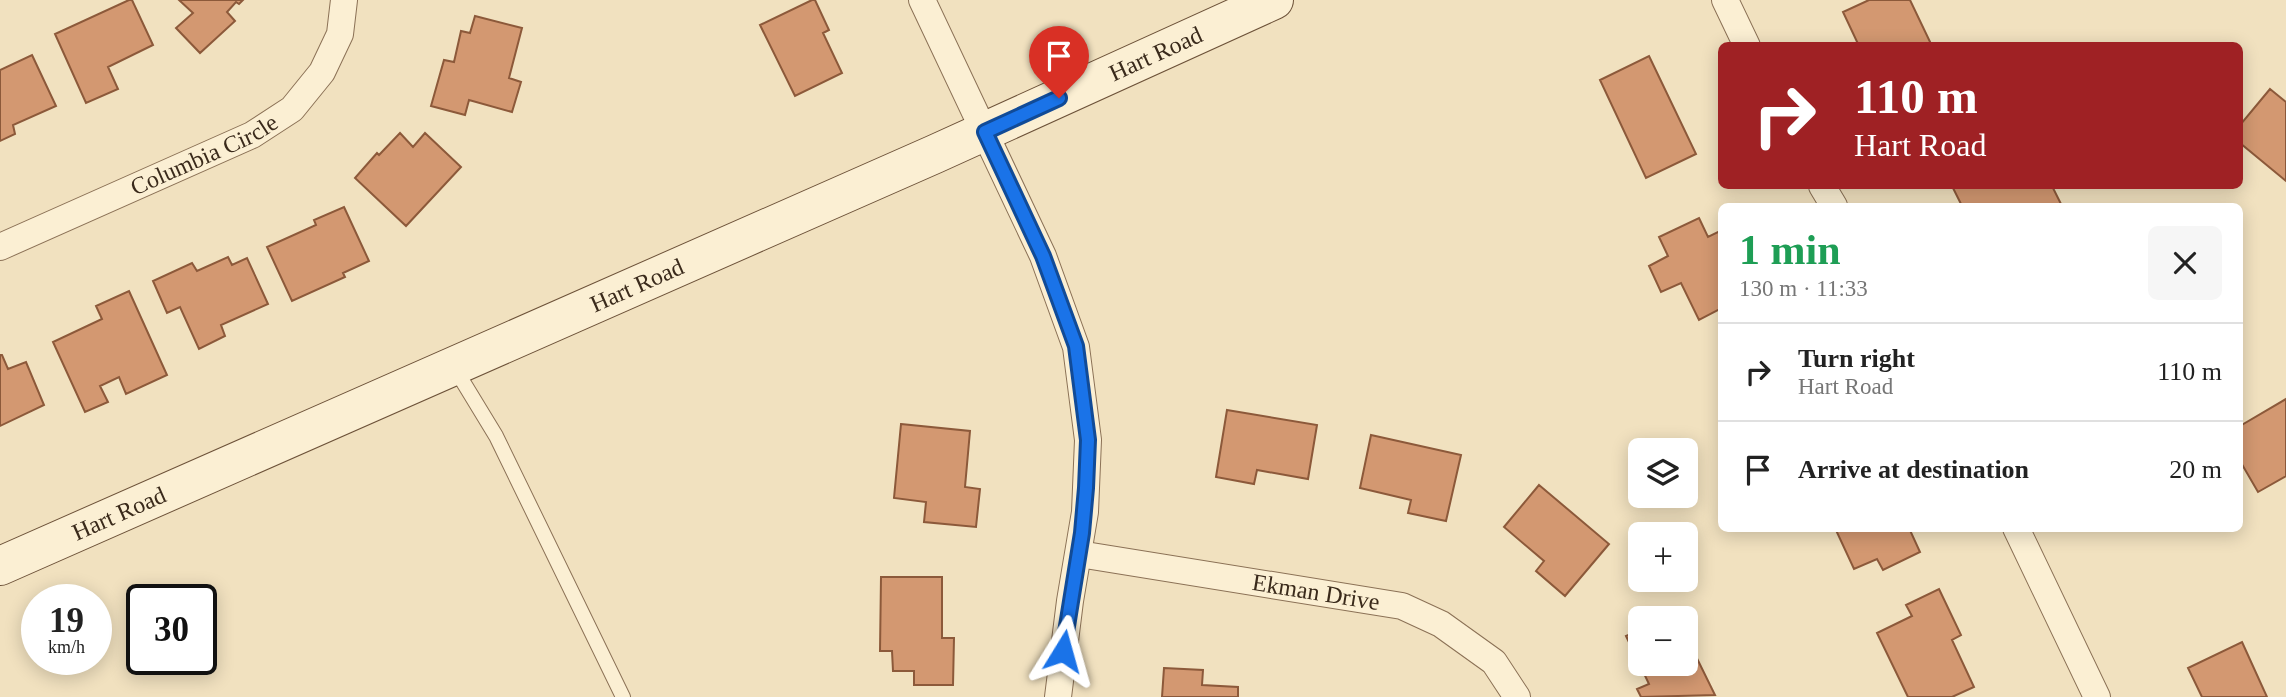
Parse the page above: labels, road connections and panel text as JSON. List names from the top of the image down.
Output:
{
  "streets": {
    "street": ["Hart Road", "Columbia Circle", "Ekman Drive"]
  },
  "page": {
    "turn": ["110 m", "Hart Road"],
    "heading": ["1 min", "130 m · 11:33"],
    "list": [
      {
        "name": "Turn right",
        "note": "Hart Road",
        "value": "110 m"
      },
      {
        "name": "Arrive at destination",
        "value": "20 m"
      }
    ],
    "map_buttons": ["+", "−"],
    "speed": "19 km/h",
    "limit": "30"
  }
}
